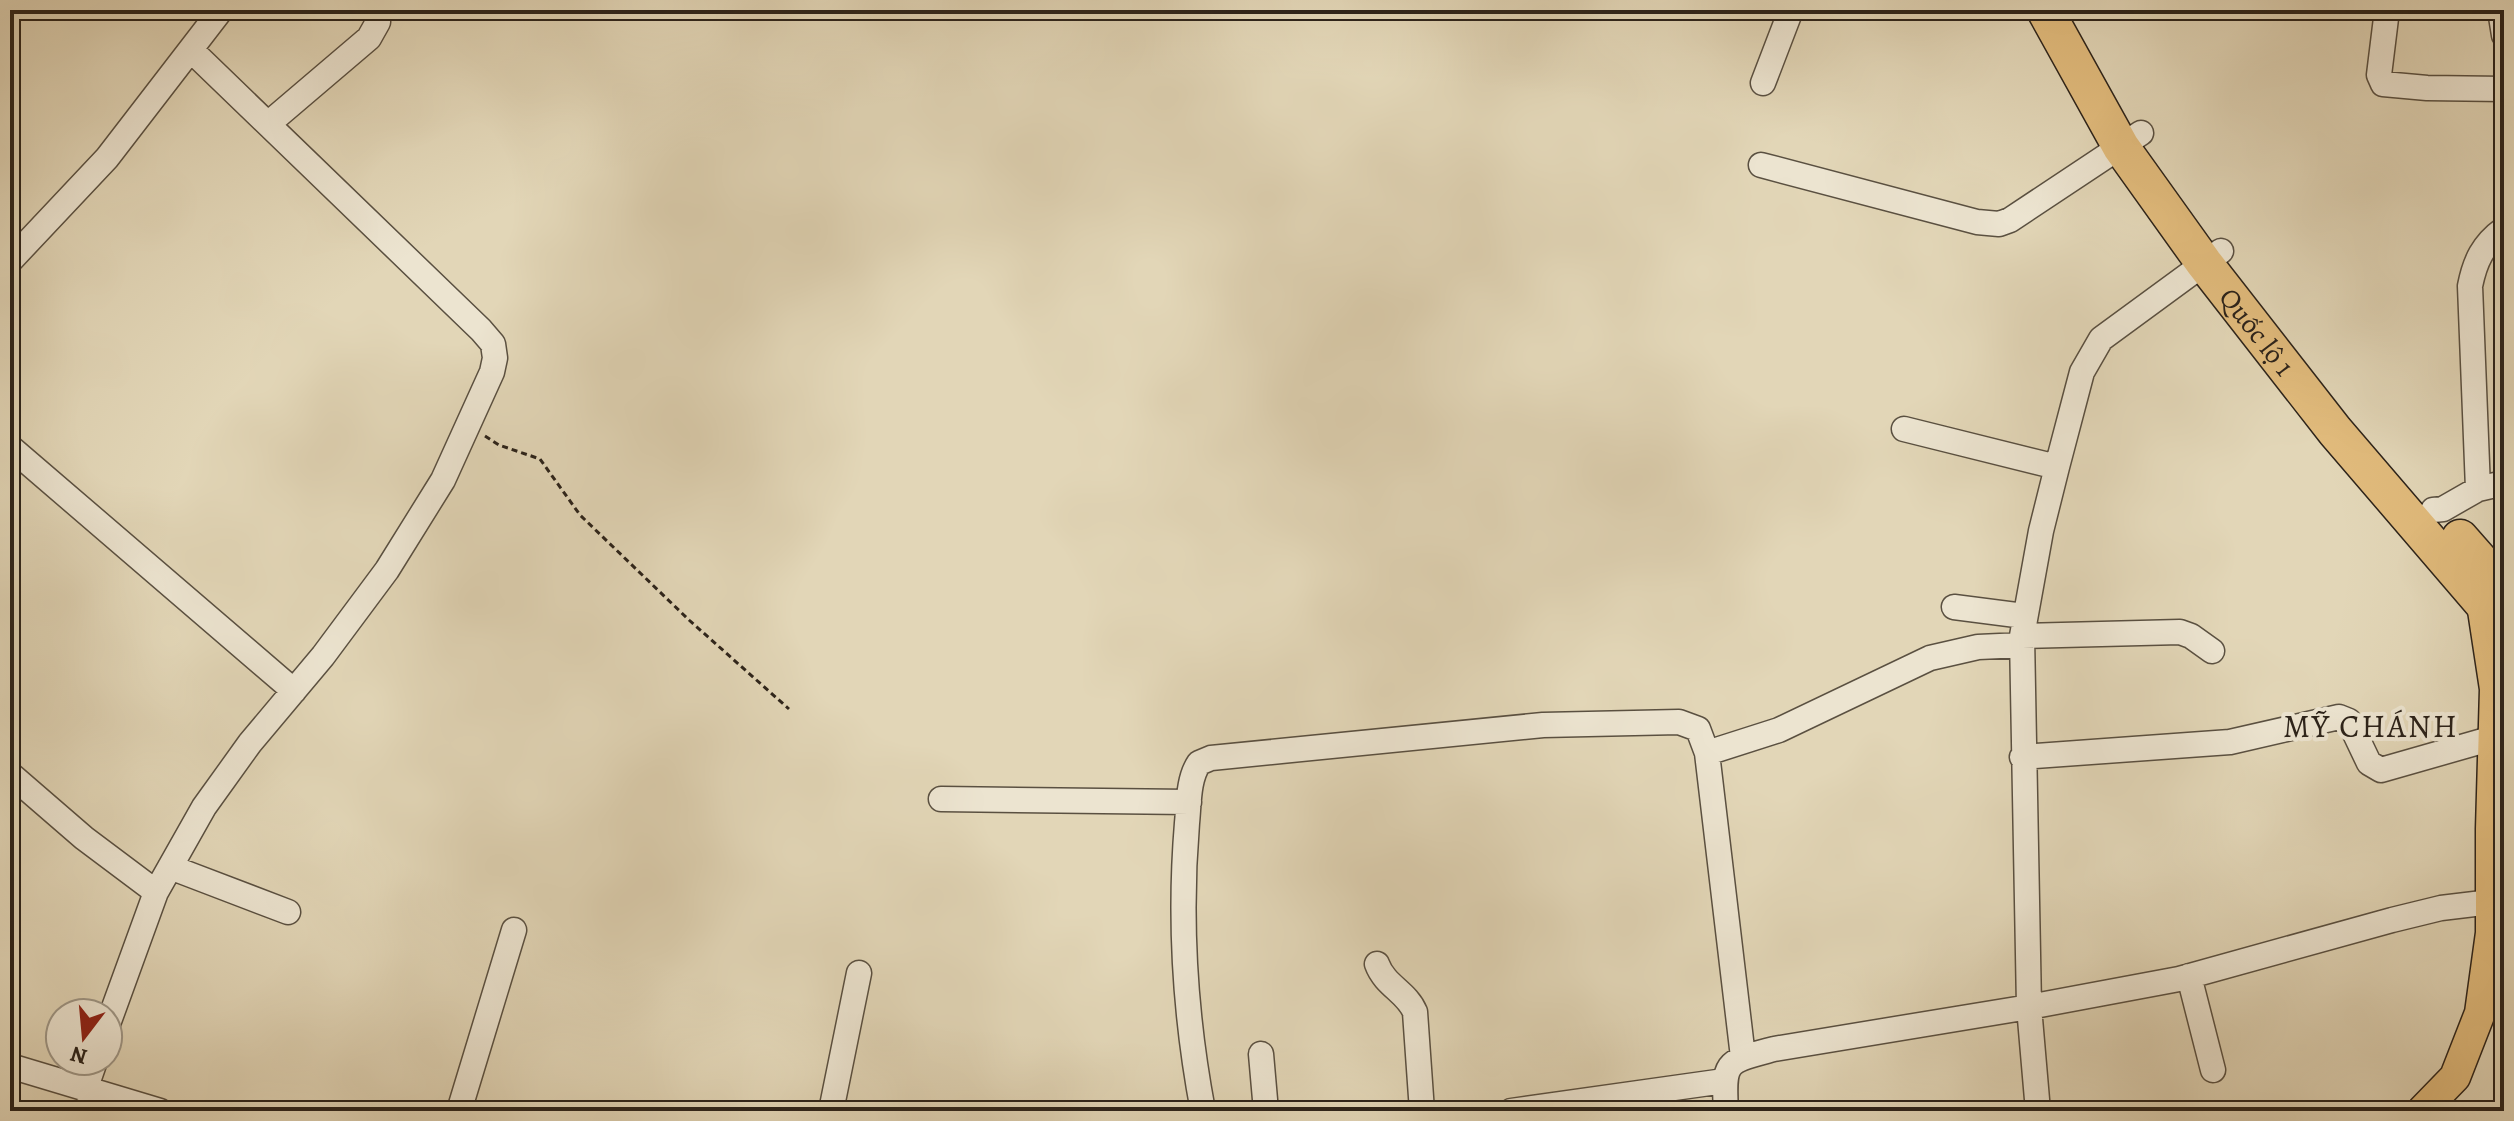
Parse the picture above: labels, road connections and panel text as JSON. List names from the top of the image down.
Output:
{
  "streets": {
    "highway": ["Quốc lộ 1"]
  },
  "districts": ["MỸ CHÁNH"],
  "north": "bottom"
}
